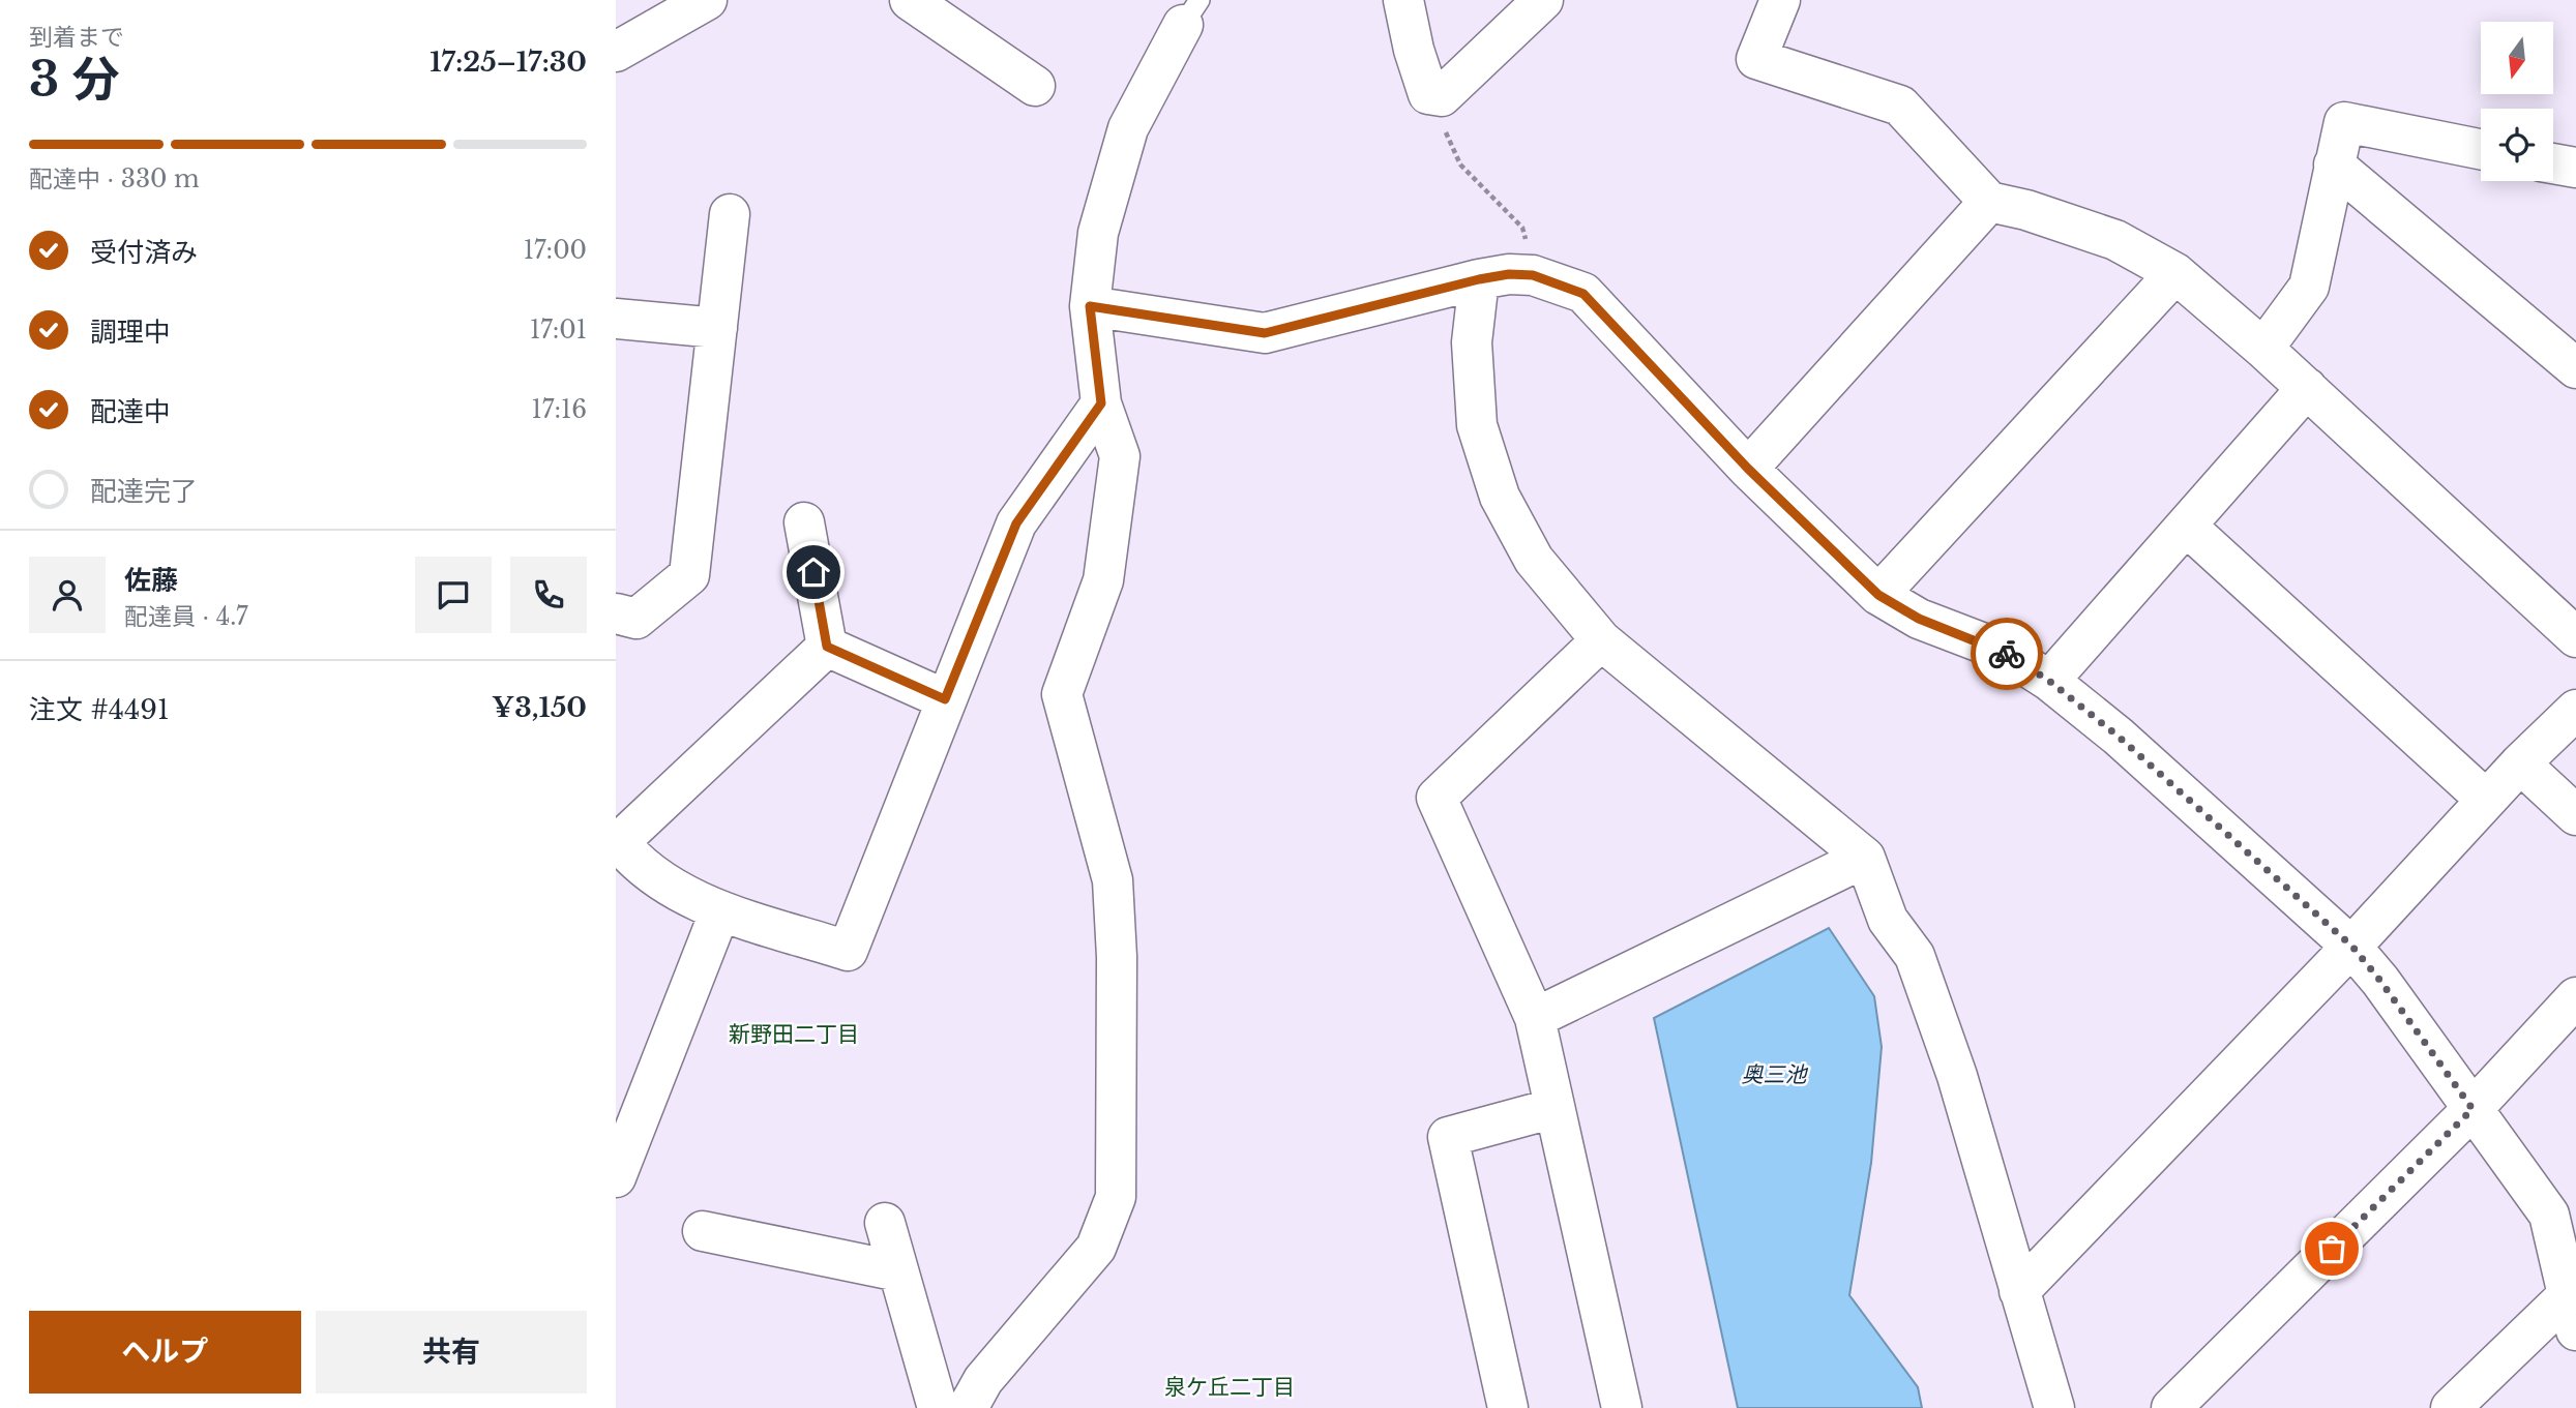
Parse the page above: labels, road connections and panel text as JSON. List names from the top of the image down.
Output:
{
  "districts": ["新野田二丁目", "泉ケ丘二丁目"],
  "water": ["奥三池"],
  "north": "bottom",
  "page": {
    "heading": ["3 分", "到着まで", "17:25–17:30"],
    "panel": [
      "佐藤",
      "配達員 · 4.7",
      "注文 #4491",
      "¥3,150"
    ],
    "bar": "配達中 · 330 m",
    "list": [
      ["受付済み", "17:00"],
      ["調理中", "17:01"],
      ["配達中", "17:16"],
      "配達完了"
    ],
    "buttons": ["ヘルプ", "共有"]
  }
}
